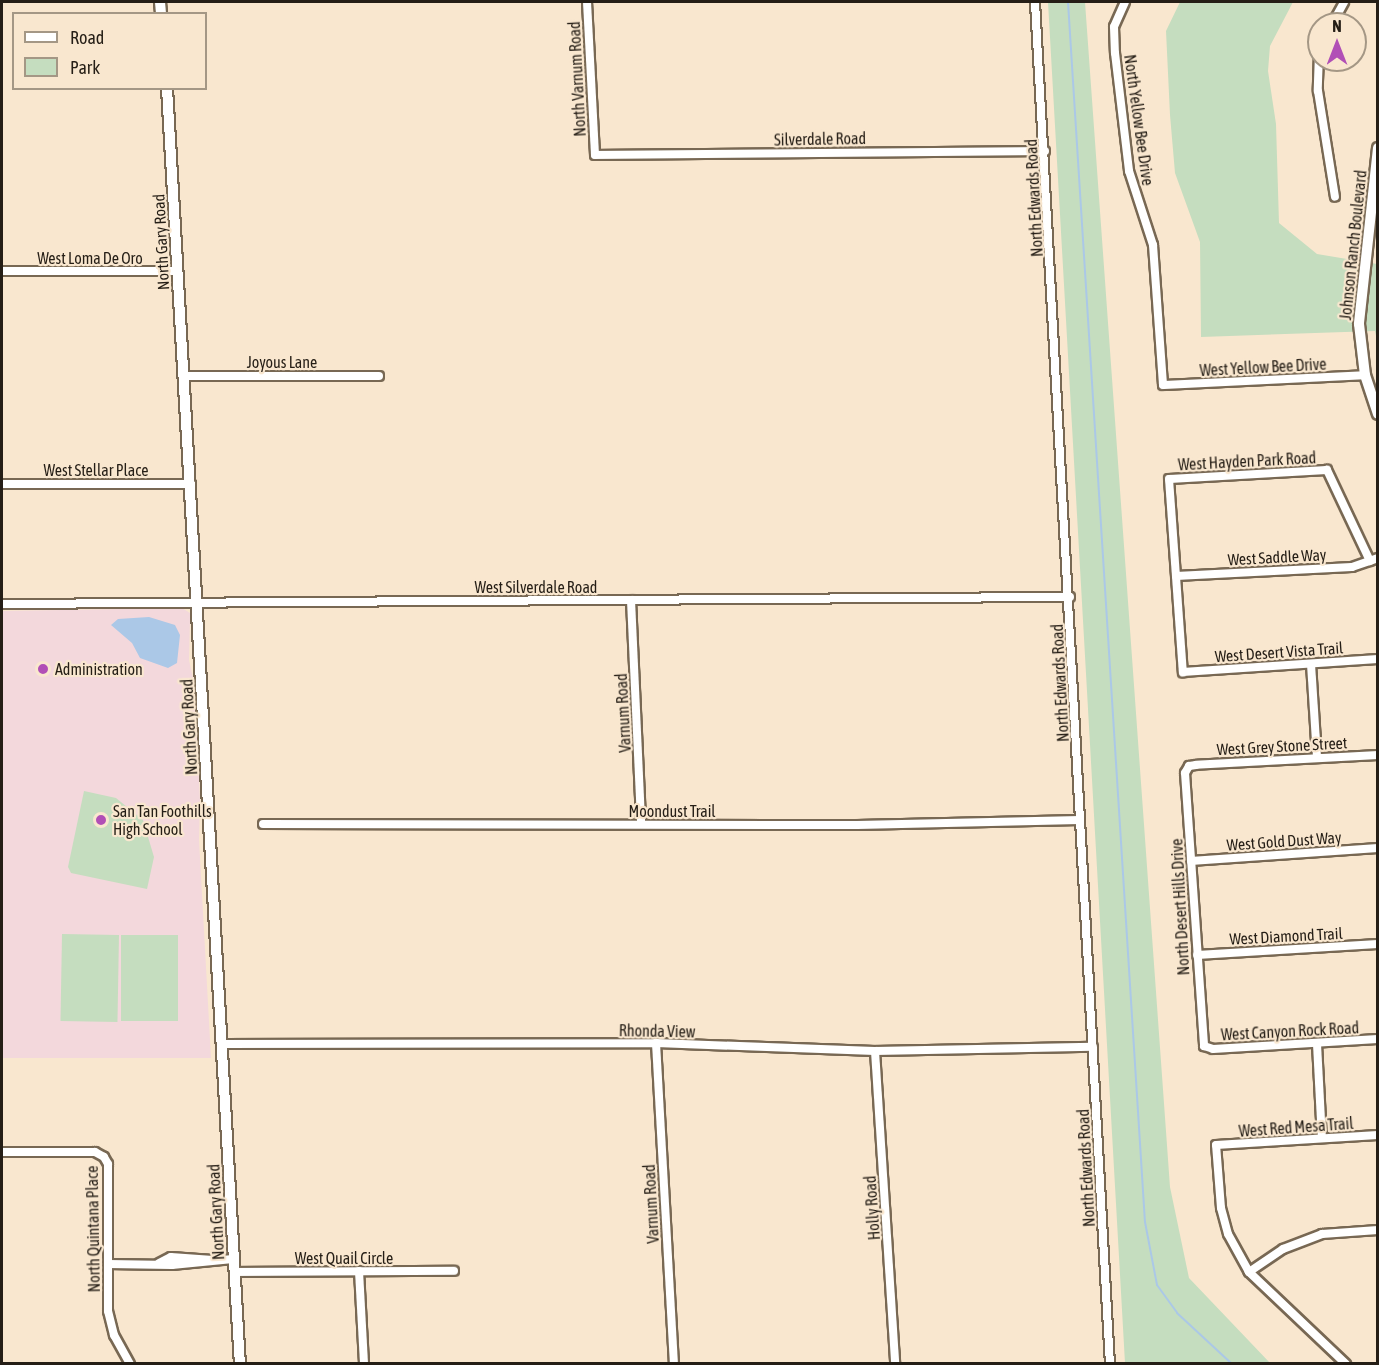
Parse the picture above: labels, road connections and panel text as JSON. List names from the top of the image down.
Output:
{
  "streets": {
    "street": [
      "North Varnum Road",
      "North Yellow Bee Drive",
      "Silverdale Road",
      "North Edwards Road",
      "North Gary Road",
      "Johnson Ranch Boulevard",
      "West Loma De Oro",
      "Joyous Lane",
      "West Yellow Bee Drive",
      "West Hayden Park Road",
      "West Stellar Place",
      "West Saddle Way",
      "West Silverdale Road",
      "West Desert Vista Trail",
      "Varnum Road",
      "West Grey Stone Street",
      "Moondust Trail",
      "West Gold Dust Way",
      "North Desert Hills Drive",
      "West Diamond Trail",
      "Rhonda View",
      "West Canyon Rock Road",
      "West Red Mesa Trail",
      "Holly Road",
      "North Quintana Place",
      "West Quail Circle"
    ]
  },
  "crossings": [
    ["North Varnum Road", "Silverdale Road"],
    ["North Yellow Bee Drive", "West Yellow Bee Drive"],
    ["Silverdale Road", "North Edwards Road"],
    ["North Edwards Road", "West Silverdale Road"],
    ["North Edwards Road", "Moondust Trail"],
    ["North Edwards Road", "Rhonda View"],
    ["North Gary Road", "West Loma De Oro"],
    ["North Gary Road", "Joyous Lane"],
    ["North Gary Road", "West Stellar Place"],
    ["North Gary Road", "West Silverdale Road"],
    ["North Gary Road", "Rhonda View"],
    ["North Gary Road", "West Quail Circle"],
    ["Johnson Ranch Boulevard", "West Yellow Bee Drive"],
    ["West Hayden Park Road", "West Saddle Way"],
    ["West Hayden Park Road", "West Desert Vista Trail"],
    ["West Saddle Way", "West Desert Vista Trail"],
    ["West Silverdale Road", "Varnum Road"],
    ["Varnum Road", "Moondust Trail"],
    ["Varnum Road", "Rhonda View"],
    ["West Grey Stone Street", "North Desert Hills Drive"],
    ["West Gold Dust Way", "North Desert Hills Drive"],
    ["North Desert Hills Drive", "West Diamond Trail"],
    ["North Desert Hills Drive", "West Canyon Rock Road"],
    ["Rhonda View", "Holly Road"]
  ],
  "places": ["Administration", "San Tan Foothills High School"],
  "legend": ["Road", "Park"],
  "north": "top"
}
